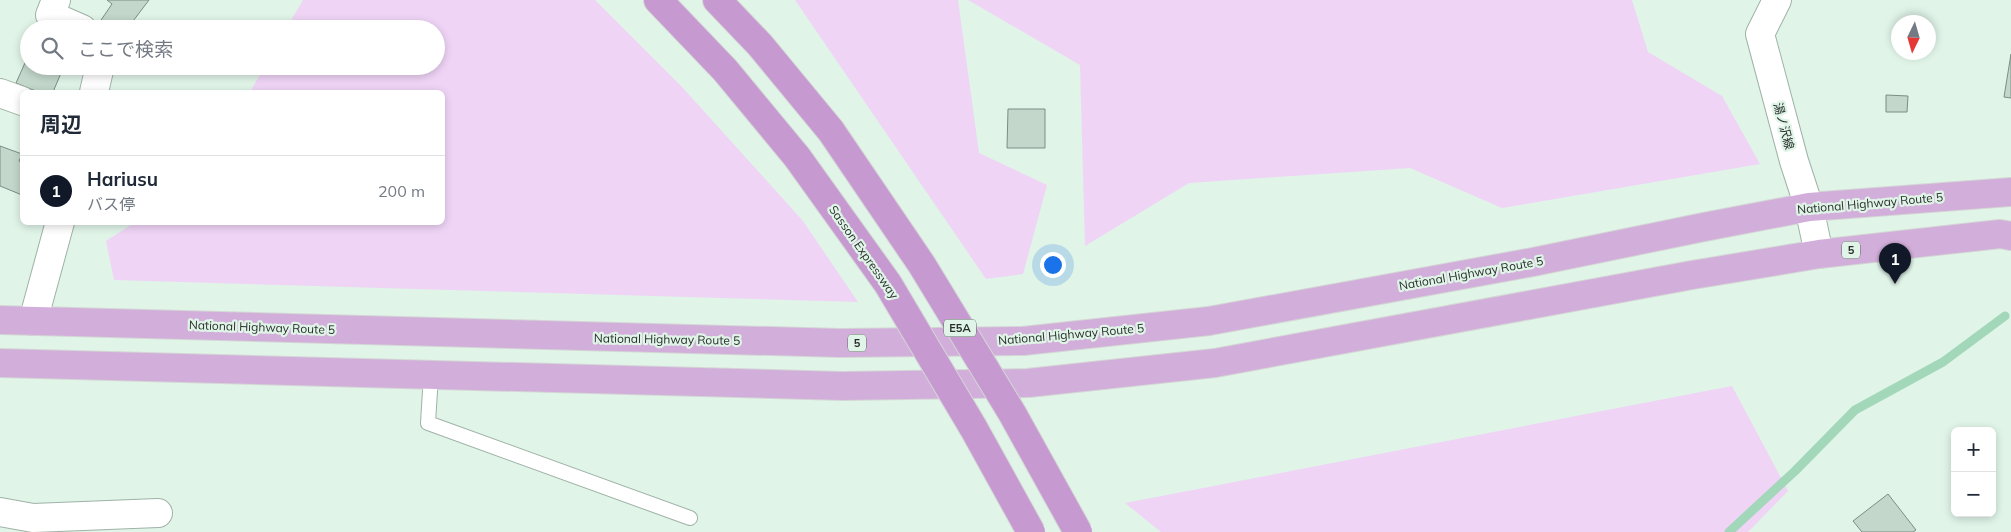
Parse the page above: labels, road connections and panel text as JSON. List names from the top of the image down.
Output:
{
  "streets": {
    "highway": [
      "National Highway Route 5",
      "5",
      "Sasson Expressway",
      "E5A"
    ],
    "street": ["湯ノ沢線"]
  },
  "crossings": [
    ["湯ノ沢線", "National Highway Route 5"],
    ["湯ノ沢線", "5"]
  ],
  "north": "bottom",
  "page": {
    "search": "ここで検索",
    "heading": "周辺",
    "list": [
      {
        "mark": "1",
        "name": "Hariusu",
        "note": "バス停",
        "value": "200 m"
      }
    ],
    "pins": "1",
    "map_buttons": ["+", "−"]
  }
}
